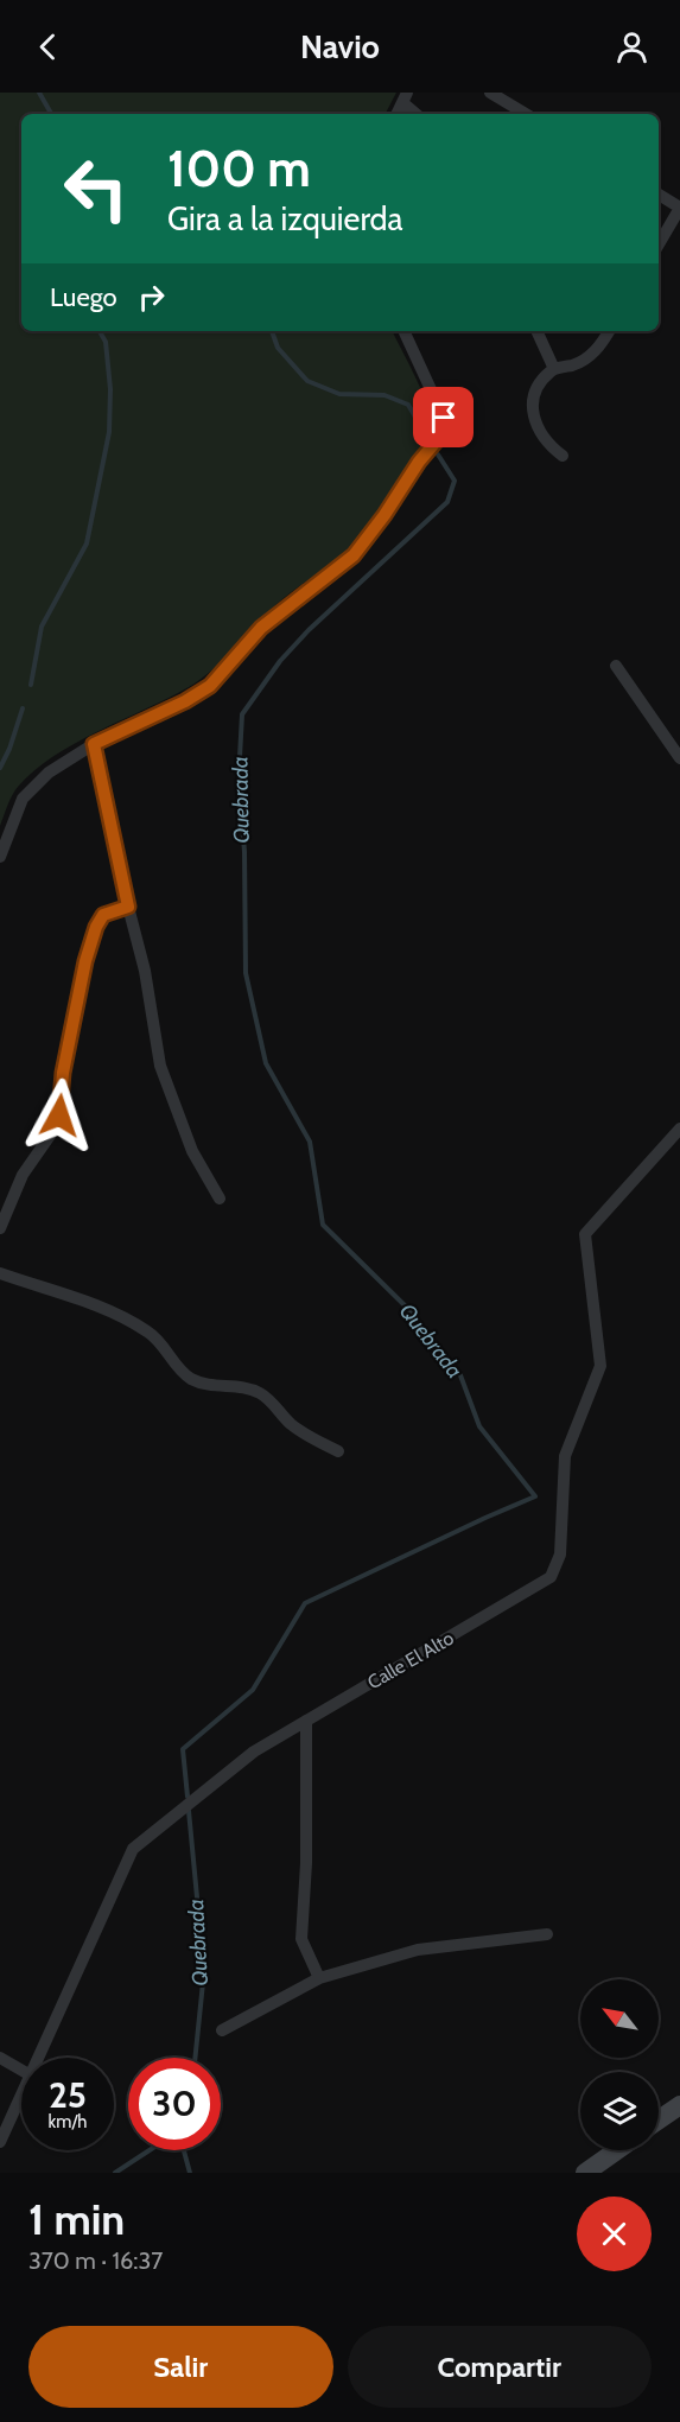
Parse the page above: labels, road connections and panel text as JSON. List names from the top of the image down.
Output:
{
  "streets": {
    "street": ["Calle El Alto"]
  },
  "water": ["Quebrada"],
  "north": "top left",
  "page": {
    "header": "Navio",
    "turn": ["100 m", "Gira a la izquierda"],
    "then": "Luego",
    "speed": "25 km/h",
    "limit": "30",
    "heading": ["1 min", "370 m · 16:37"],
    "buttons": ["Salir", "Compartir"]
  }
}
